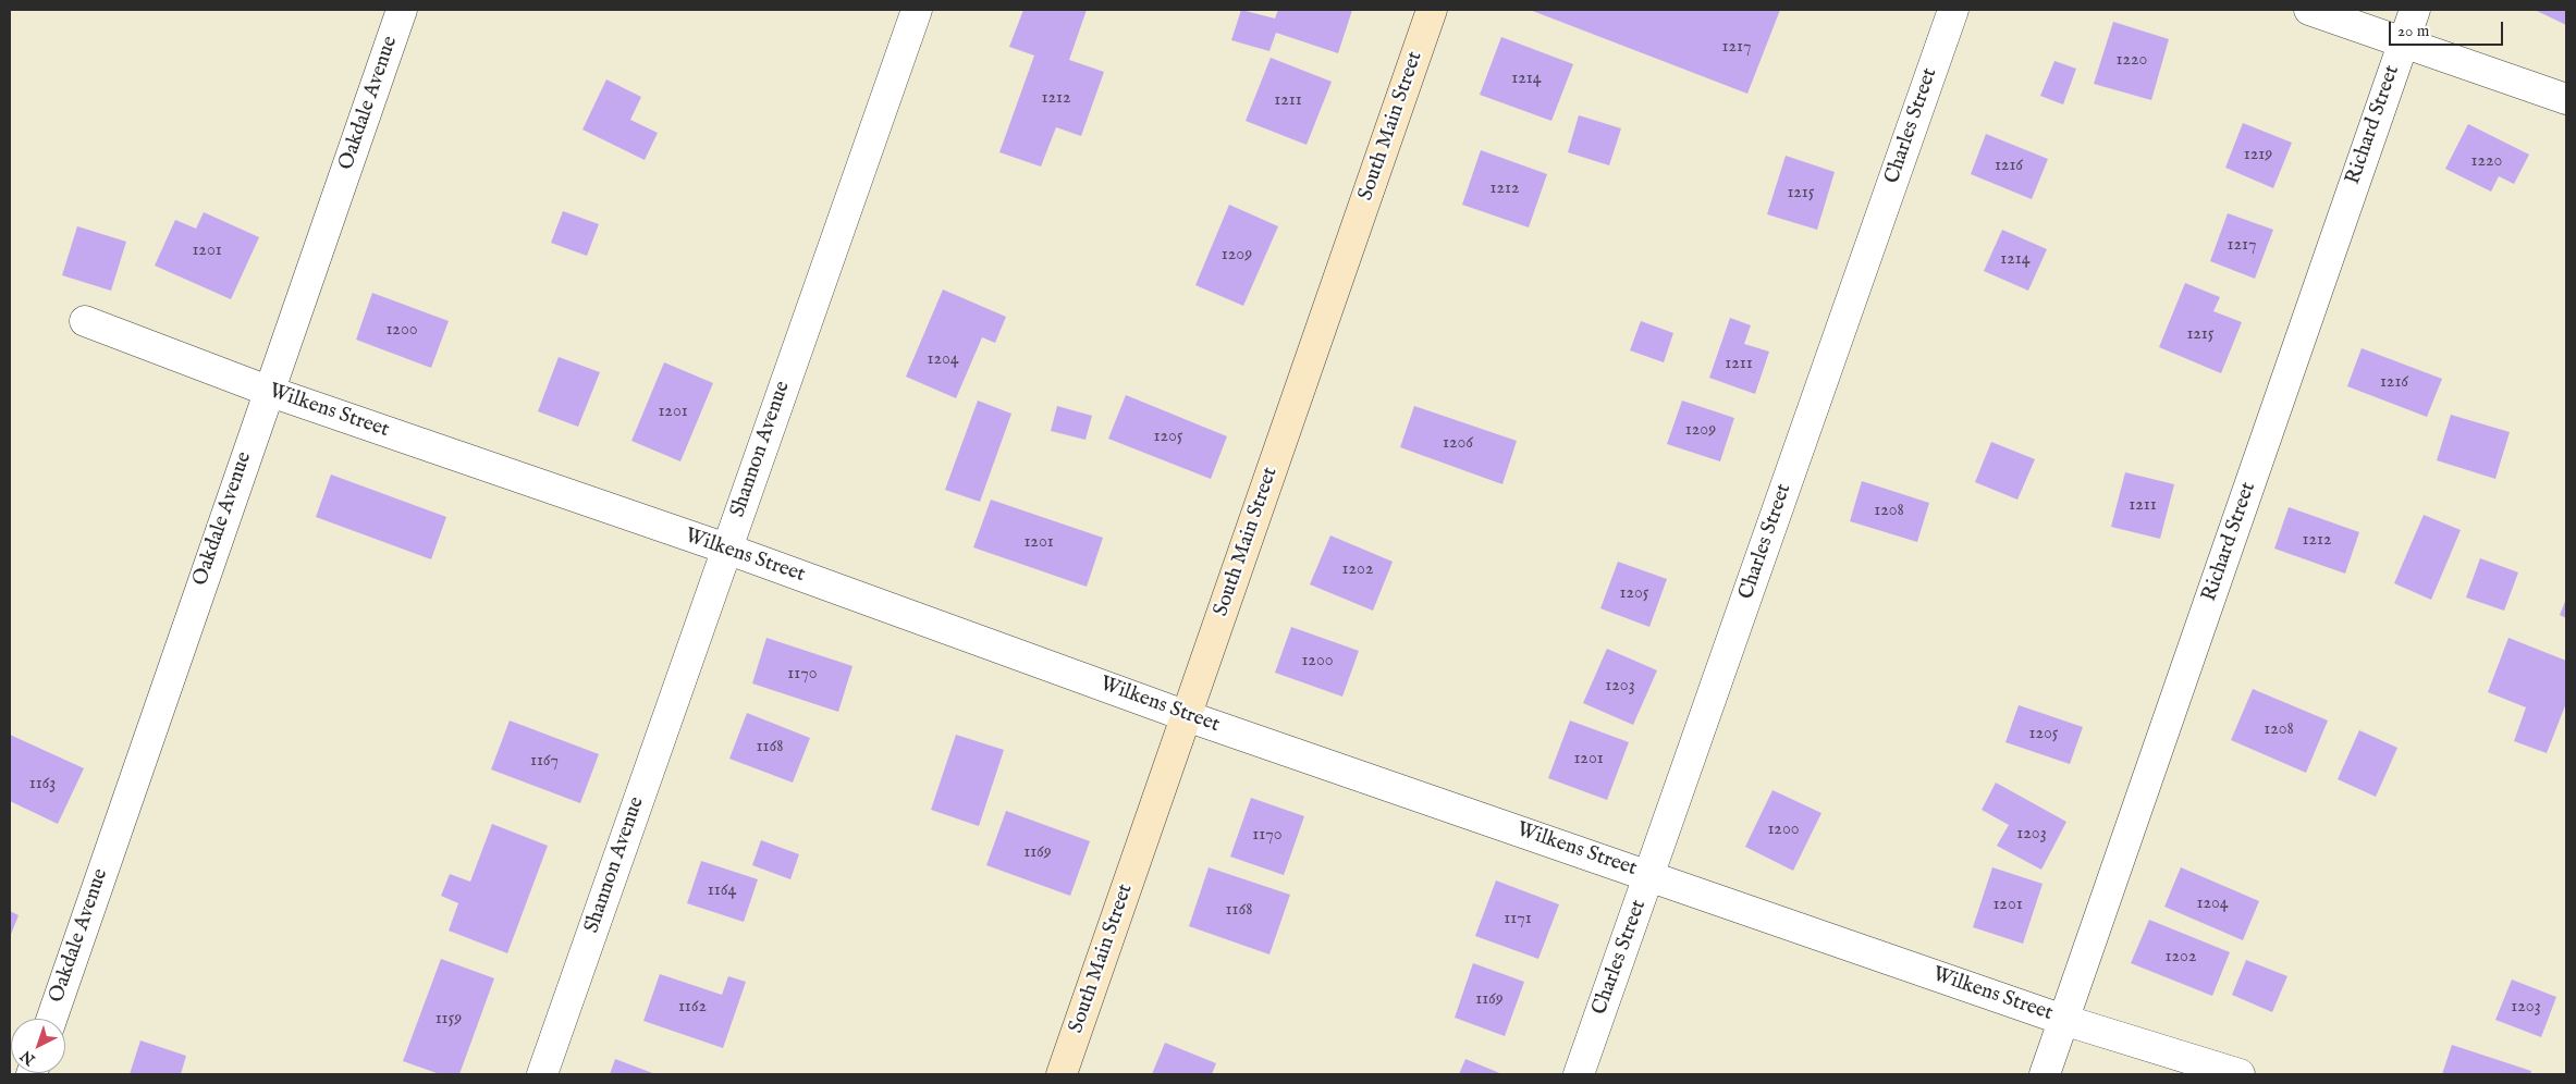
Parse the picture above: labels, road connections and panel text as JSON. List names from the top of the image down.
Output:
{
  "streets": {
    "street": [
      "Oakdale Avenue",
      "Richard Street",
      "South Main Street",
      "Charles Street",
      "Wilkens Street",
      "Shannon Avenue"
    ]
  },
  "crossings": [
    ["Oakdale Avenue", "Wilkens Street"],
    ["Richard Street", "Wilkens Street"],
    ["South Main Street", "Wilkens Street"],
    ["Charles Street", "Wilkens Street"],
    ["Wilkens Street", "Shannon Avenue"]
  ],
  "house_numbers": [
    "1217",
    "1220",
    "1214",
    "1212",
    "1211",
    "1219",
    "1220",
    "1216",
    "1212",
    "1215",
    "1217",
    "1201",
    "1209",
    "1214",
    "1200",
    "1215",
    "1204",
    "1211",
    "1216",
    "1201",
    "1209",
    "1205",
    "1206",
    "1211",
    "1208",
    "1212",
    "1201",
    "1202",
    "1205",
    "1200",
    "1170",
    "1203",
    "1208",
    "1205",
    "1168",
    "1201",
    "1167",
    "1163",
    "1200",
    "1203",
    "1170",
    "1169",
    "1164",
    "1204",
    "1201",
    "1168",
    "1171",
    "1202",
    "1169",
    "1162",
    "1203",
    "1159"
  ],
  "scale_bar": "20 m",
  "north": "bottom left"
}
